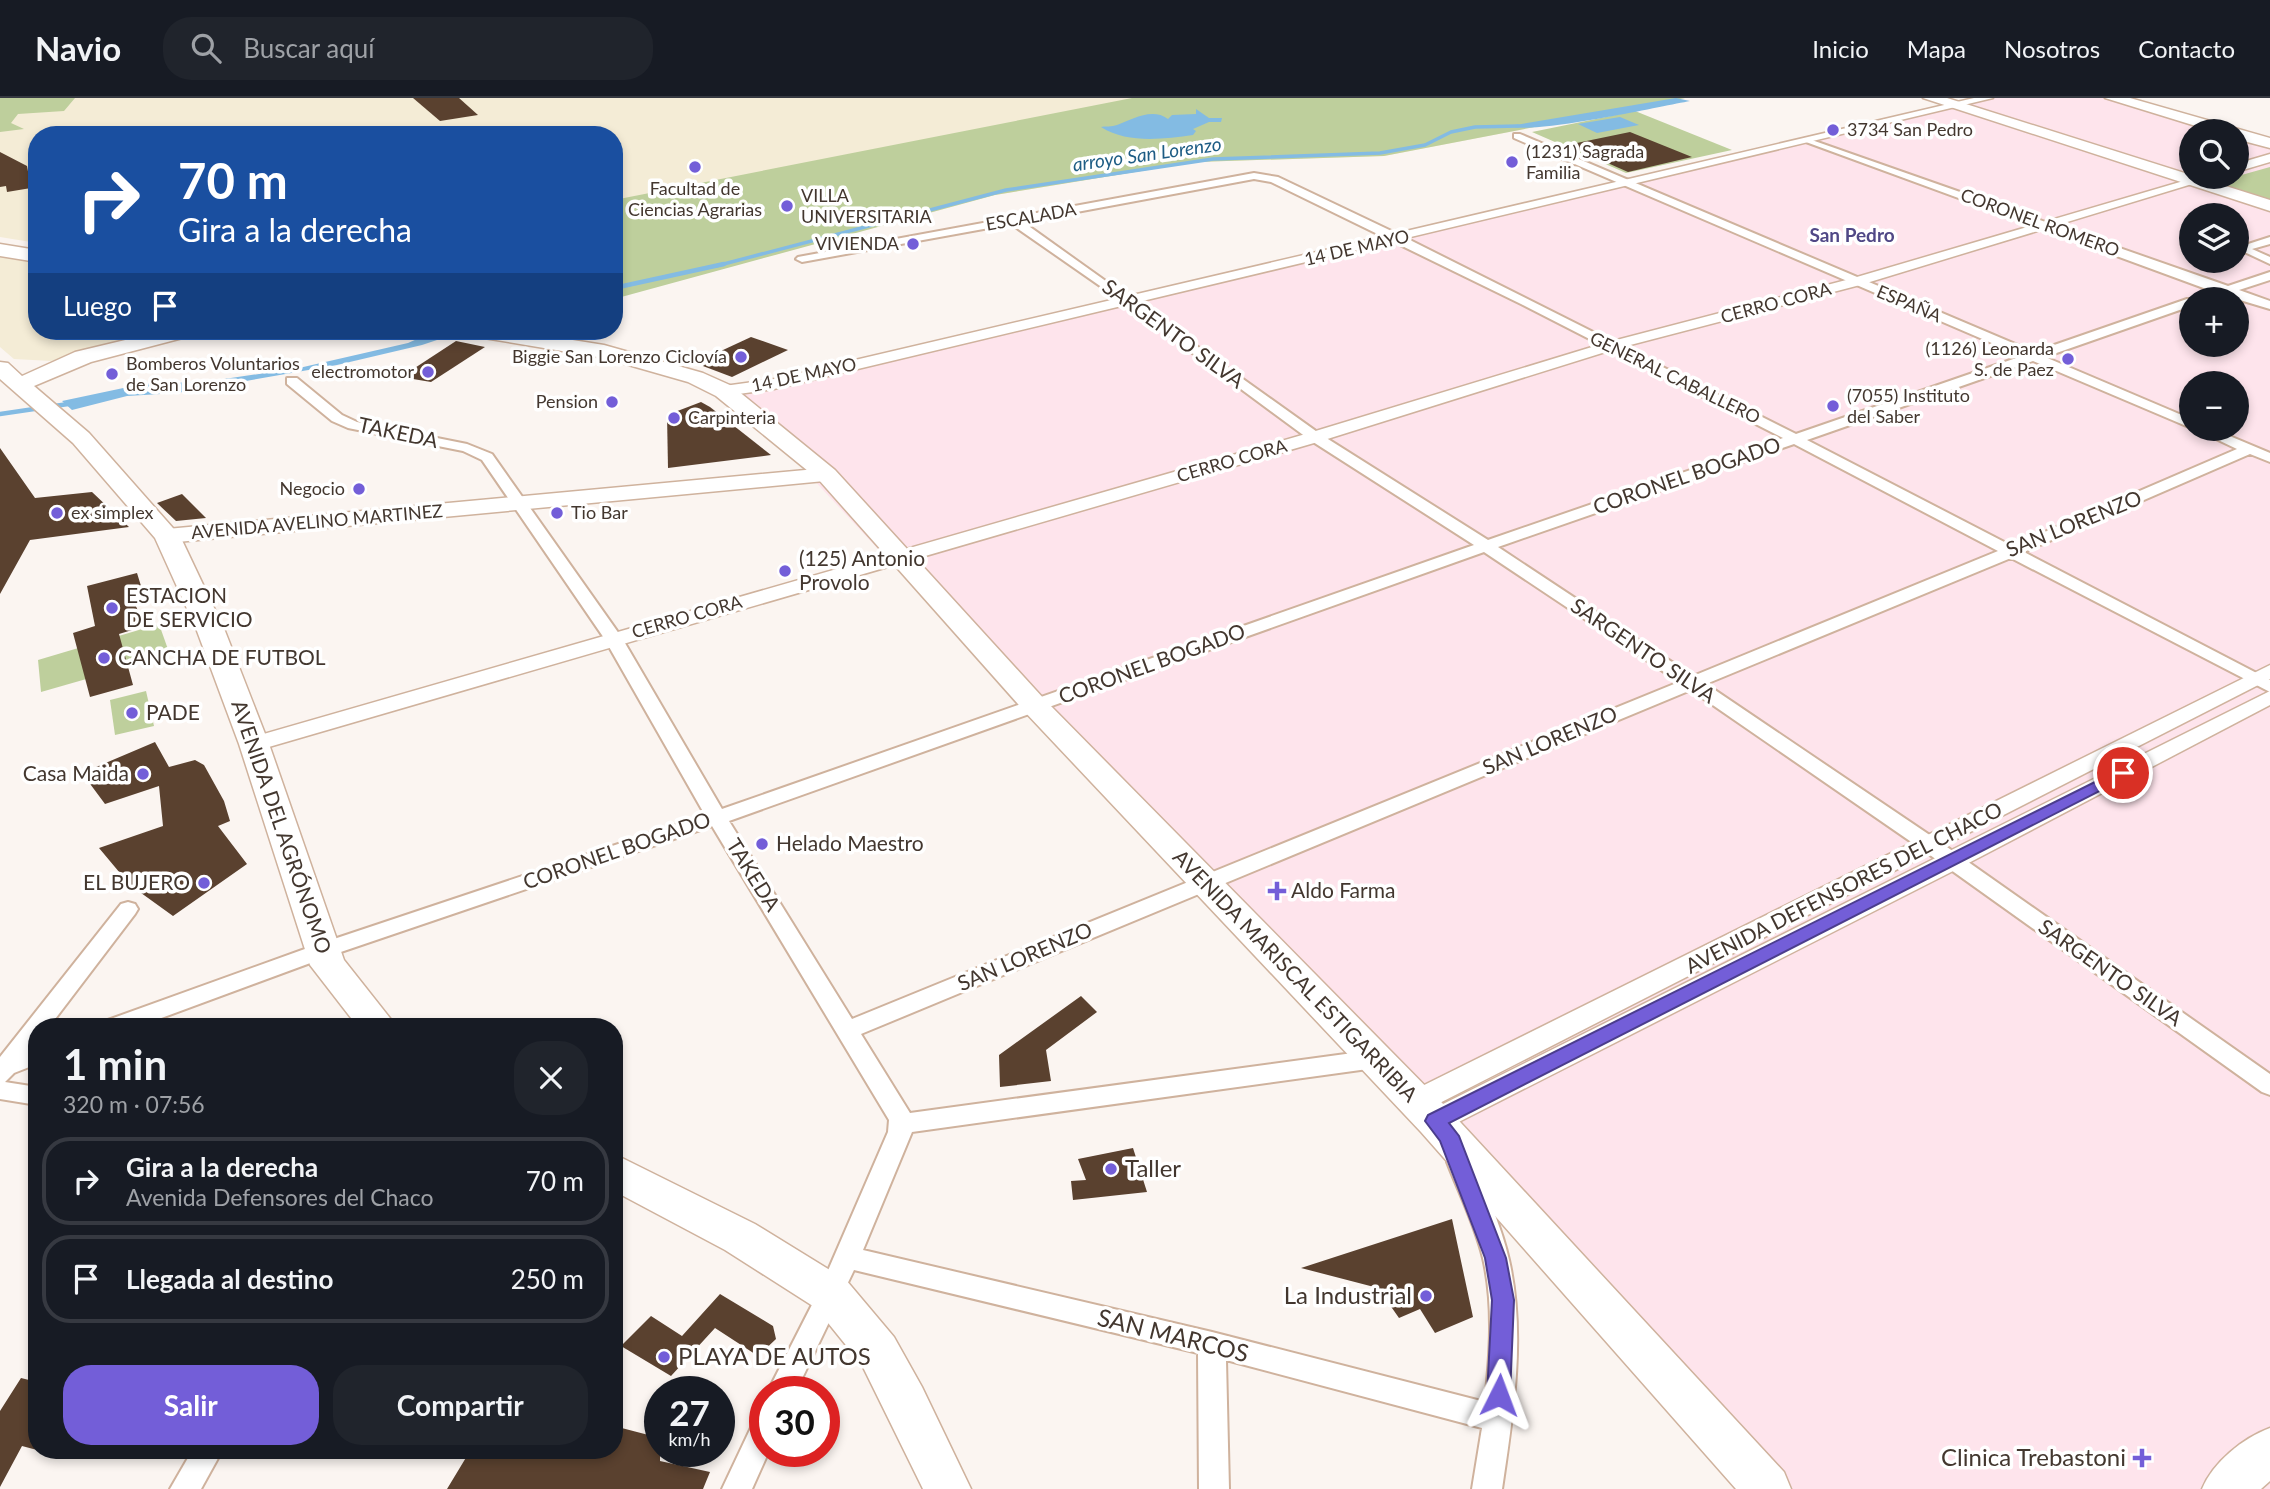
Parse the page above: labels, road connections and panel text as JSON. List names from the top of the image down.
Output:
{
  "streets": {
    "highway": ["AVENIDA DEL AGRÓNOMO", "AVENIDA MARISCAL ESTIGARRIBIA"],
    "main road": ["AVENIDA AVELINO MARTINEZ"],
    "street": [
      "ESCALADA",
      "CORONEL ROMERO",
      "14 DE MAYO",
      "CERRO CORA",
      "ESPAÑA",
      "SARGENTO SILVA",
      "GENERAL CABALLERO",
      "TAKEDA",
      "CORONEL BOGADO",
      "SAN LORENZO",
      "AVENIDA DEFENSORES DEL CHACO",
      "SAN MARCOS"
    ]
  },
  "crossings": [
    ["ESCALADA", "SARGENTO SILVA"],
    ["ESCALADA", "GENERAL CABALLERO"],
    ["CORONEL ROMERO", "14 DE MAYO"],
    ["CORONEL ROMERO", "CERRO CORA"],
    ["14 DE MAYO", "ESPAÑA"],
    ["14 DE MAYO", "SARGENTO SILVA"],
    ["14 DE MAYO", "GENERAL CABALLERO"],
    ["14 DE MAYO", "AVENIDA MARISCAL ESTIGARRIBIA"],
    ["CERRO CORA", "ESPAÑA"],
    ["CERRO CORA", "SARGENTO SILVA"],
    ["CERRO CORA", "GENERAL CABALLERO"],
    ["CERRO CORA", "TAKEDA"],
    ["CERRO CORA", "AVENIDA DEL AGRÓNOMO"],
    ["CERRO CORA", "AVENIDA MARISCAL ESTIGARRIBIA"],
    ["ESPAÑA", "CORONEL BOGADO"],
    ["SARGENTO SILVA", "CORONEL BOGADO"],
    ["SARGENTO SILVA", "SAN LORENZO"],
    ["SARGENTO SILVA", "AVENIDA DEFENSORES DEL CHACO"],
    ["GENERAL CABALLERO", "CORONEL BOGADO"],
    ["GENERAL CABALLERO", "SAN LORENZO"],
    ["GENERAL CABALLERO", "AVENIDA DEFENSORES DEL CHACO"],
    ["TAKEDA", "CORONEL BOGADO"],
    ["TAKEDA", "AVENIDA AVELINO MARTINEZ"],
    ["TAKEDA", "SAN LORENZO"],
    ["CORONEL BOGADO", "AVENIDA DEL AGRÓNOMO"],
    ["CORONEL BOGADO", "AVENIDA MARISCAL ESTIGARRIBIA"],
    ["AVENIDA AVELINO MARTINEZ", "AVENIDA DEL AGRÓNOMO"],
    ["AVENIDA AVELINO MARTINEZ", "AVENIDA MARISCAL ESTIGARRIBIA"],
    ["SAN LORENZO", "AVENIDA MARISCAL ESTIGARRIBIA"],
    ["AVENIDA DEFENSORES DEL CHACO", "AVENIDA MARISCAL ESTIGARRIBIA"]
  ],
  "districts": ["San Pedro"],
  "water": ["arroyo San Lorenzo"],
  "places": {
    "other": [
      "3734 San Pedro",
      "(1231) Sagrada Familia",
      "Facultad de Ciencias Agrarias",
      "VILLA UNIVERSITARIA",
      "VIVIENDA",
      "Biggie San Lorenzo Ciclovía",
      "(1126) Leonarda S. de Paez",
      "electromotor",
      "Bomberos Voluntarios de San Lorenzo",
      "Pension",
      "(7055) Instituto del Saber",
      "Carpinteria",
      "Negocio",
      "ex simplex",
      "Tio Bar",
      "(125) Antonio Provolo",
      "ESTACION DE SERVICIO",
      "CANCHA DE FUTBOL",
      "PADE",
      "Casa Maida",
      "Helado Maestro",
      "EL BUJERO",
      "Taller",
      "La Industrial",
      "PLAYA DE AUTOS"
    ],
    "health": ["Aldo Farma", "Clinica Trebastoni"]
  },
  "page": {
    "header": "Navio",
    "search": "Buscar aquí",
    "nav": [
      "Inicio",
      "Mapa",
      "Nosotros",
      "Contacto"
    ],
    "map_buttons": ["+", "−"],
    "turn": ["70 m", "Gira a la derecha"],
    "then": "Luego",
    "heading": ["1 min", "320 m · 07:56"],
    "list": [
      {
        "name": "Gira a la derecha",
        "note": "Avenida Defensores del Chaco",
        "value": "70 m"
      },
      {
        "name": "Llegada al destino",
        "value": "250 m"
      }
    ],
    "buttons": ["Salir", "Compartir"],
    "speed": "27 km/h",
    "limit": "30"
  }
}
